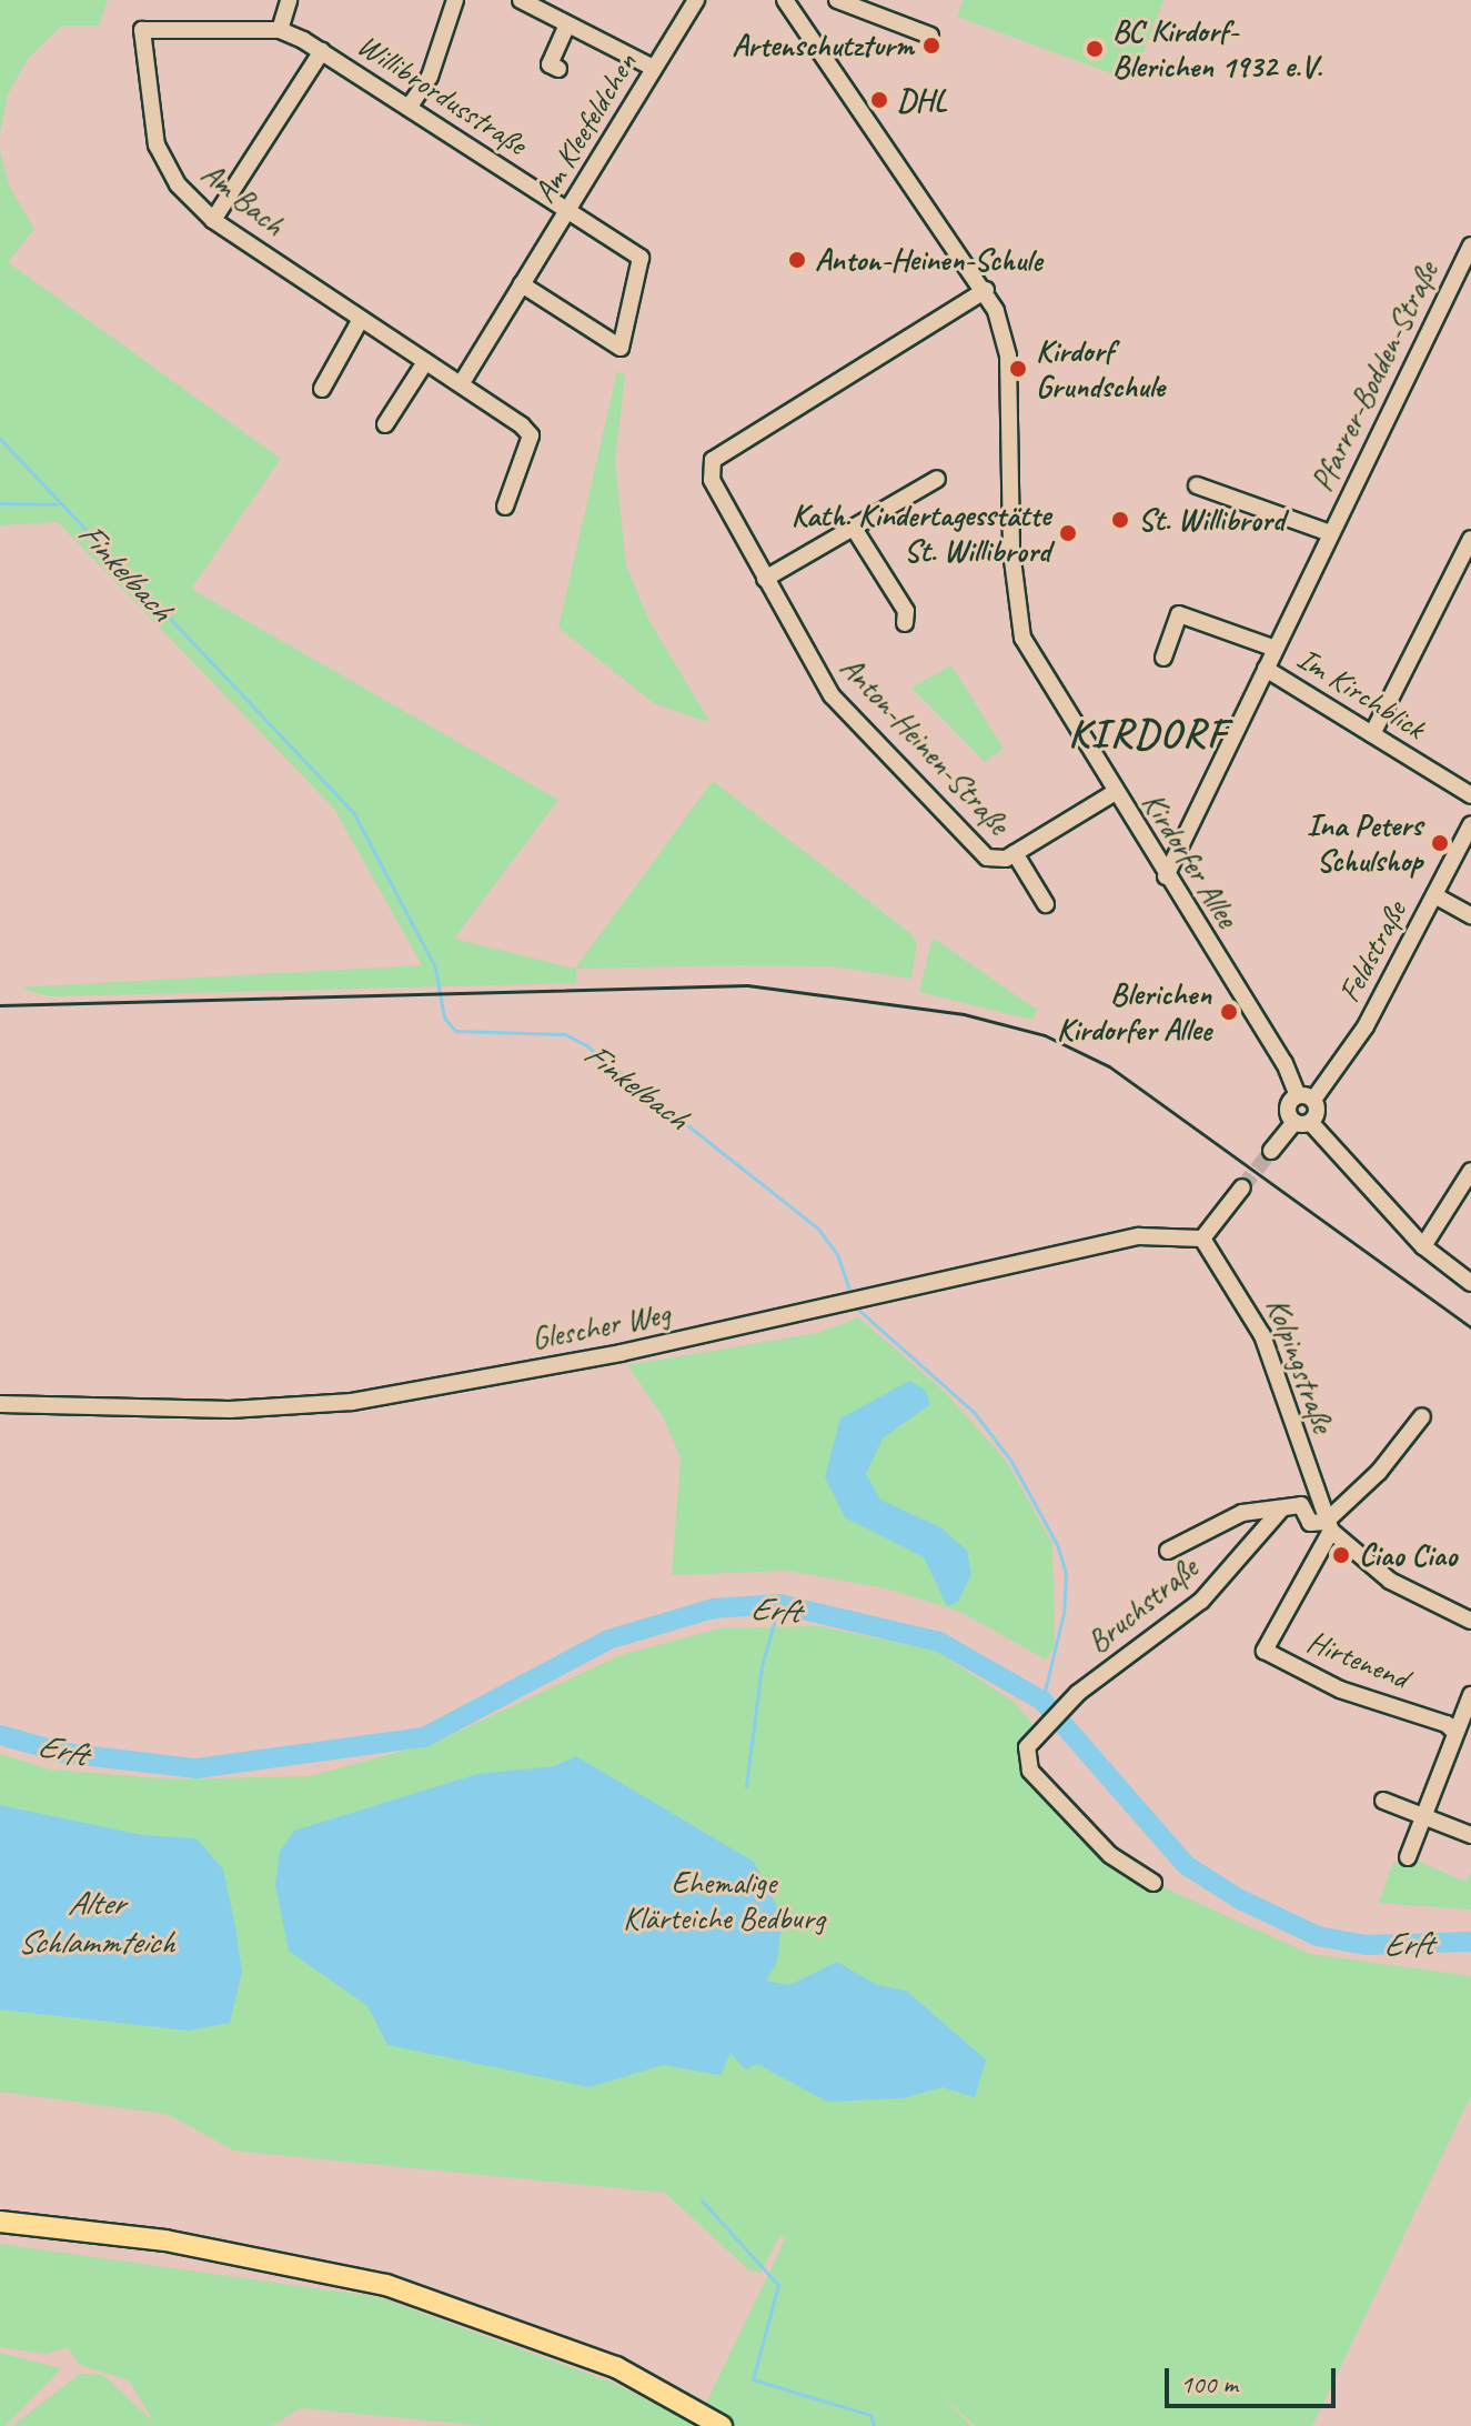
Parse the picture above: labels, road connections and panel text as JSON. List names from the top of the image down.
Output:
{
  "streets": {
    "street": [
      "Willibrordusstraße",
      "Am Kleefeldchen",
      "Am Bach",
      "Pfarrer-Bodden-Straße",
      "Im Kirchblick",
      "Anton-Heinen-Straße",
      "Kirdorfer Allee",
      "Feldstraße",
      "Glescher Weg",
      "Kolpingstraße",
      "Bruchstraße",
      "Hirtenend"
    ]
  },
  "crossings": [
    ["Willibrordusstraße", "Am Kleefeldchen"],
    ["Willibrordusstraße", "Am Bach"],
    ["Am Kleefeldchen", "Am Bach"],
    ["Pfarrer-Bodden-Straße", "Im Kirchblick"],
    ["Pfarrer-Bodden-Straße", "Kirdorfer Allee"],
    ["Anton-Heinen-Straße", "Kirdorfer Allee"],
    ["Kirdorfer Allee", "Feldstraße"],
    ["Glescher Weg", "Kolpingstraße"],
    ["Kolpingstraße", "Hirtenend"]
  ],
  "districts": ["KIRDORF"],
  "water": ["Finkelbach", "Erft", "Alter Schlammteich"],
  "parks": ["Ehemalige Klärteiche Bedburg"],
  "places": [
    "Artenschutzturm",
    "BC Kirdorf- Blerichen 1932 e.V.",
    "DHL",
    "Anton-Heinen-Schule",
    "Kirdorf Grundschule",
    "St. Willibrord",
    "Kath. Kindertagesstätte St. Willibrord",
    "Ina Peters Schulshop",
    "Blerichen Kirdorfer Allee",
    "Ciao Ciao"
  ],
  "scale_bar": "100 m"
}
